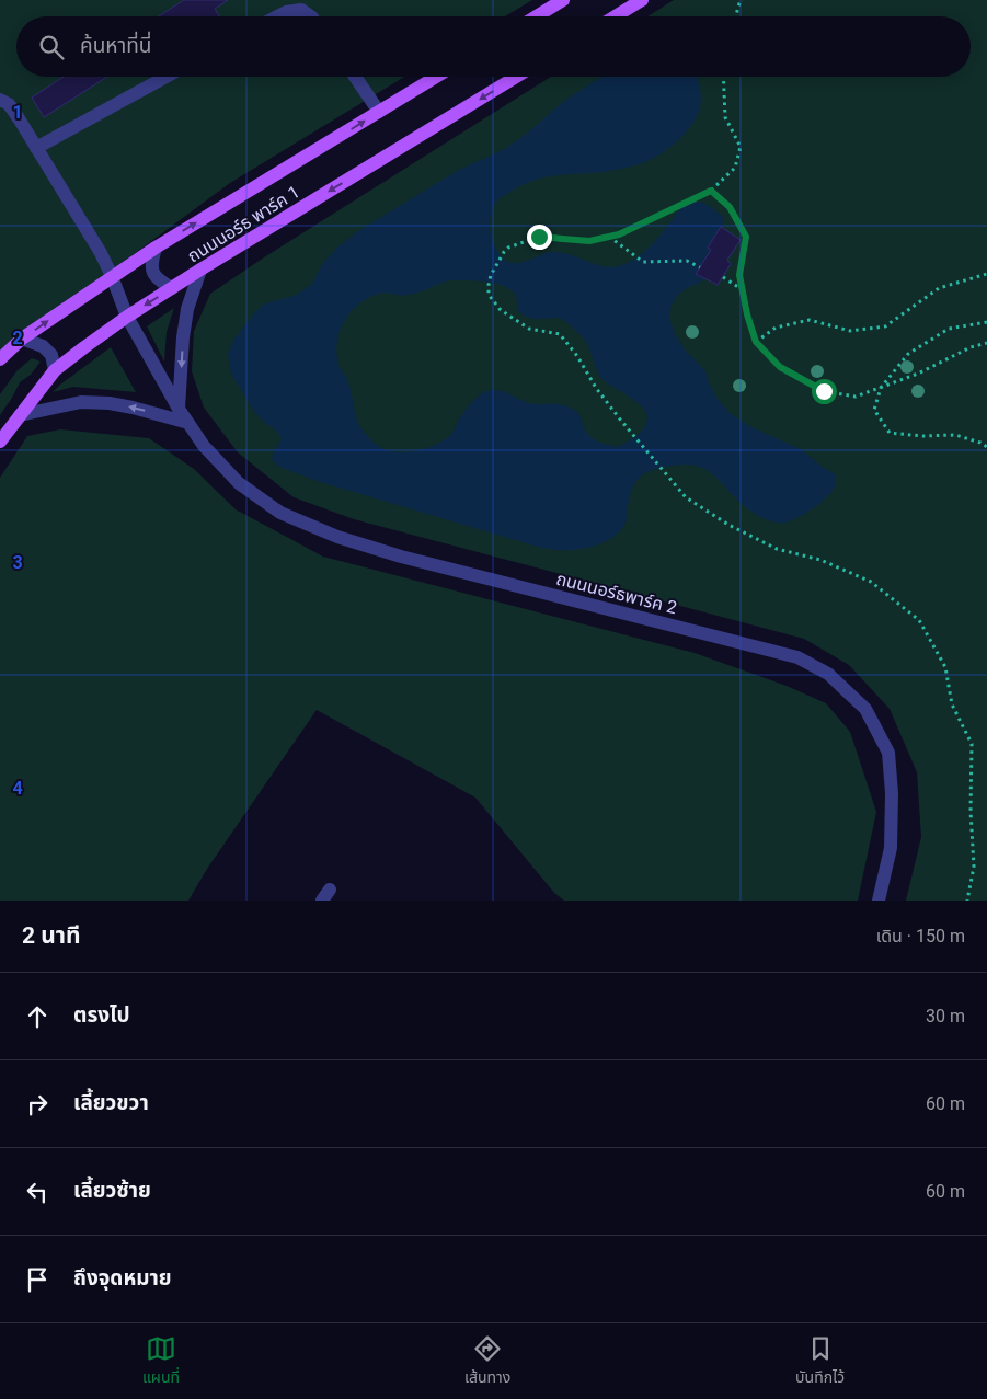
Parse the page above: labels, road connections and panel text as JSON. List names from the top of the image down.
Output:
{
  "streets": {
    "main road": ["ถนนนอร์ธ พาร์ค 1"],
    "street": ["ถนนนอร์ธพาร์ค 2"]
  },
  "crossings": [
    ["ถนนนอร์ธ พาร์ค 1", "ถนนนอร์ธพาร์ค 2"]
  ],
  "page": {
    "search": "ค้นหาที่นี่",
    "heading": ["2 นาที", "เดิน · 150 m"],
    "list": [
      ["ตรงไป", "30 m"],
      ["เลี้ยวขวา", "60 m"],
      ["เลี้ยวซ้าย", "60 m"],
      "ถึงจุดหมาย"
    ],
    "nav": ["แผนที่", "เส้นทาง", "บันทึกไว้"]
  },
  "grid": {
    "rows": [
      "1",
      "2",
      "3",
      "4"
    ]
  }
}
